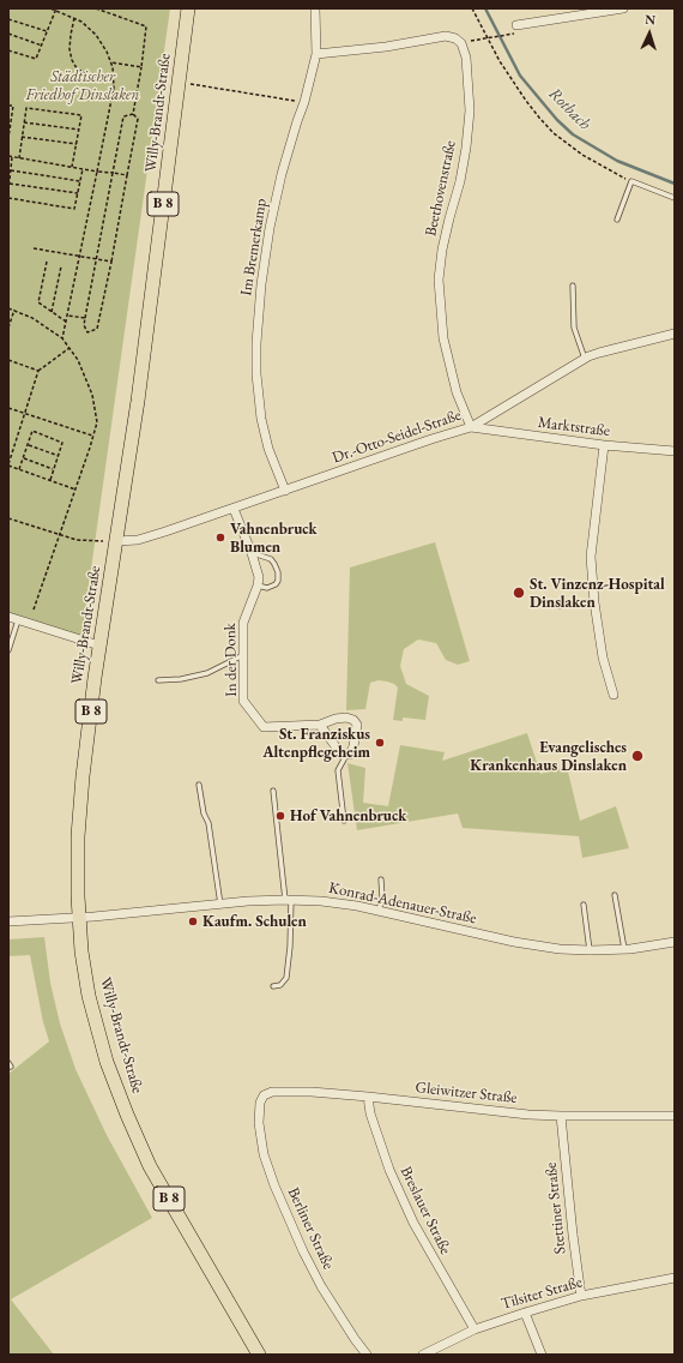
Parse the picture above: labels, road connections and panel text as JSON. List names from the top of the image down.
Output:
{
  "streets": {
    "main road": ["Willy-Brandt-Straße", "B 8"],
    "street": [
      "Beethovenstraße",
      "Im Bremerkamp",
      "Marktstraße",
      "Dr.-Otto-Seidel-Straße",
      "In der Donk",
      "Konrad-Adenauer-Straße",
      "Gleiwitzer Straße",
      "Stettiner Straße",
      "Breslauer Straße",
      "Berliner Straße",
      "Tilsiter Straße"
    ]
  },
  "crossings": [
    ["Willy-Brandt-Straße", "Dr.-Otto-Seidel-Straße"],
    ["Willy-Brandt-Straße", "Konrad-Adenauer-Straße"],
    ["Beethovenstraße", "Marktstraße"],
    ["Beethovenstraße", "Dr.-Otto-Seidel-Straße"],
    ["Im Bremerkamp", "Dr.-Otto-Seidel-Straße"],
    ["Marktstraße", "Dr.-Otto-Seidel-Straße"],
    ["Dr.-Otto-Seidel-Straße", "In der Donk"],
    ["Gleiwitzer Straße", "Stettiner Straße"],
    ["Gleiwitzer Straße", "Breslauer Straße"],
    ["Gleiwitzer Straße", "Berliner Straße"],
    ["Stettiner Straße", "Tilsiter Straße"],
    ["Breslauer Straße", "Tilsiter Straße"]
  ],
  "water": ["Rotbach"],
  "parks": ["Städtischer Friedhof Dinslaken"],
  "places": [
    "Vahnenbruck Blumen",
    "St. Vinzenz-Hospital Dinslaken",
    "St. Franziskus Altenpflegeheim",
    "Evangelisches Krankenhaus Dinslaken",
    "Hof Vahnenbruck",
    "Kaufm. Schulen"
  ],
  "north": "top"
}
